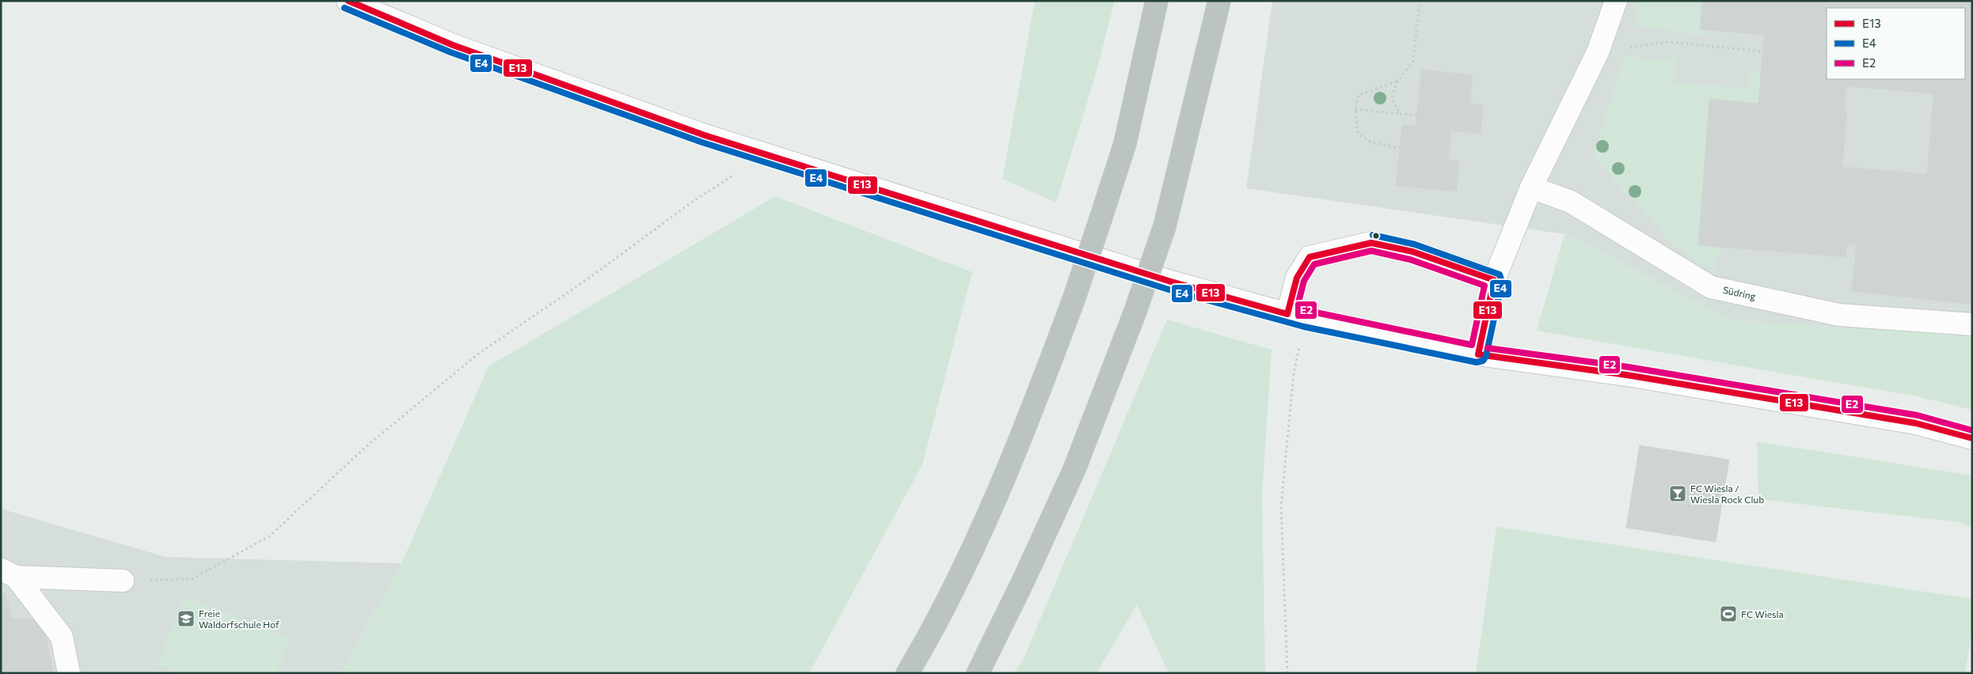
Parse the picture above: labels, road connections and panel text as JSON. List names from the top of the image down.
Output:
{
  "streets": {
    "street": ["Südring"]
  },
  "places": {
    "bar": ["FC Wiesla / Wiesla Rock Club"],
    "sports": ["FC Wiesla"],
    "school or university": ["Freie Waldorfschule Hof"]
  },
  "lines": ["transit line E13", "transit line E4", "transit line E2"],
  "legend": ["E13", "E4", "E2"]
}
